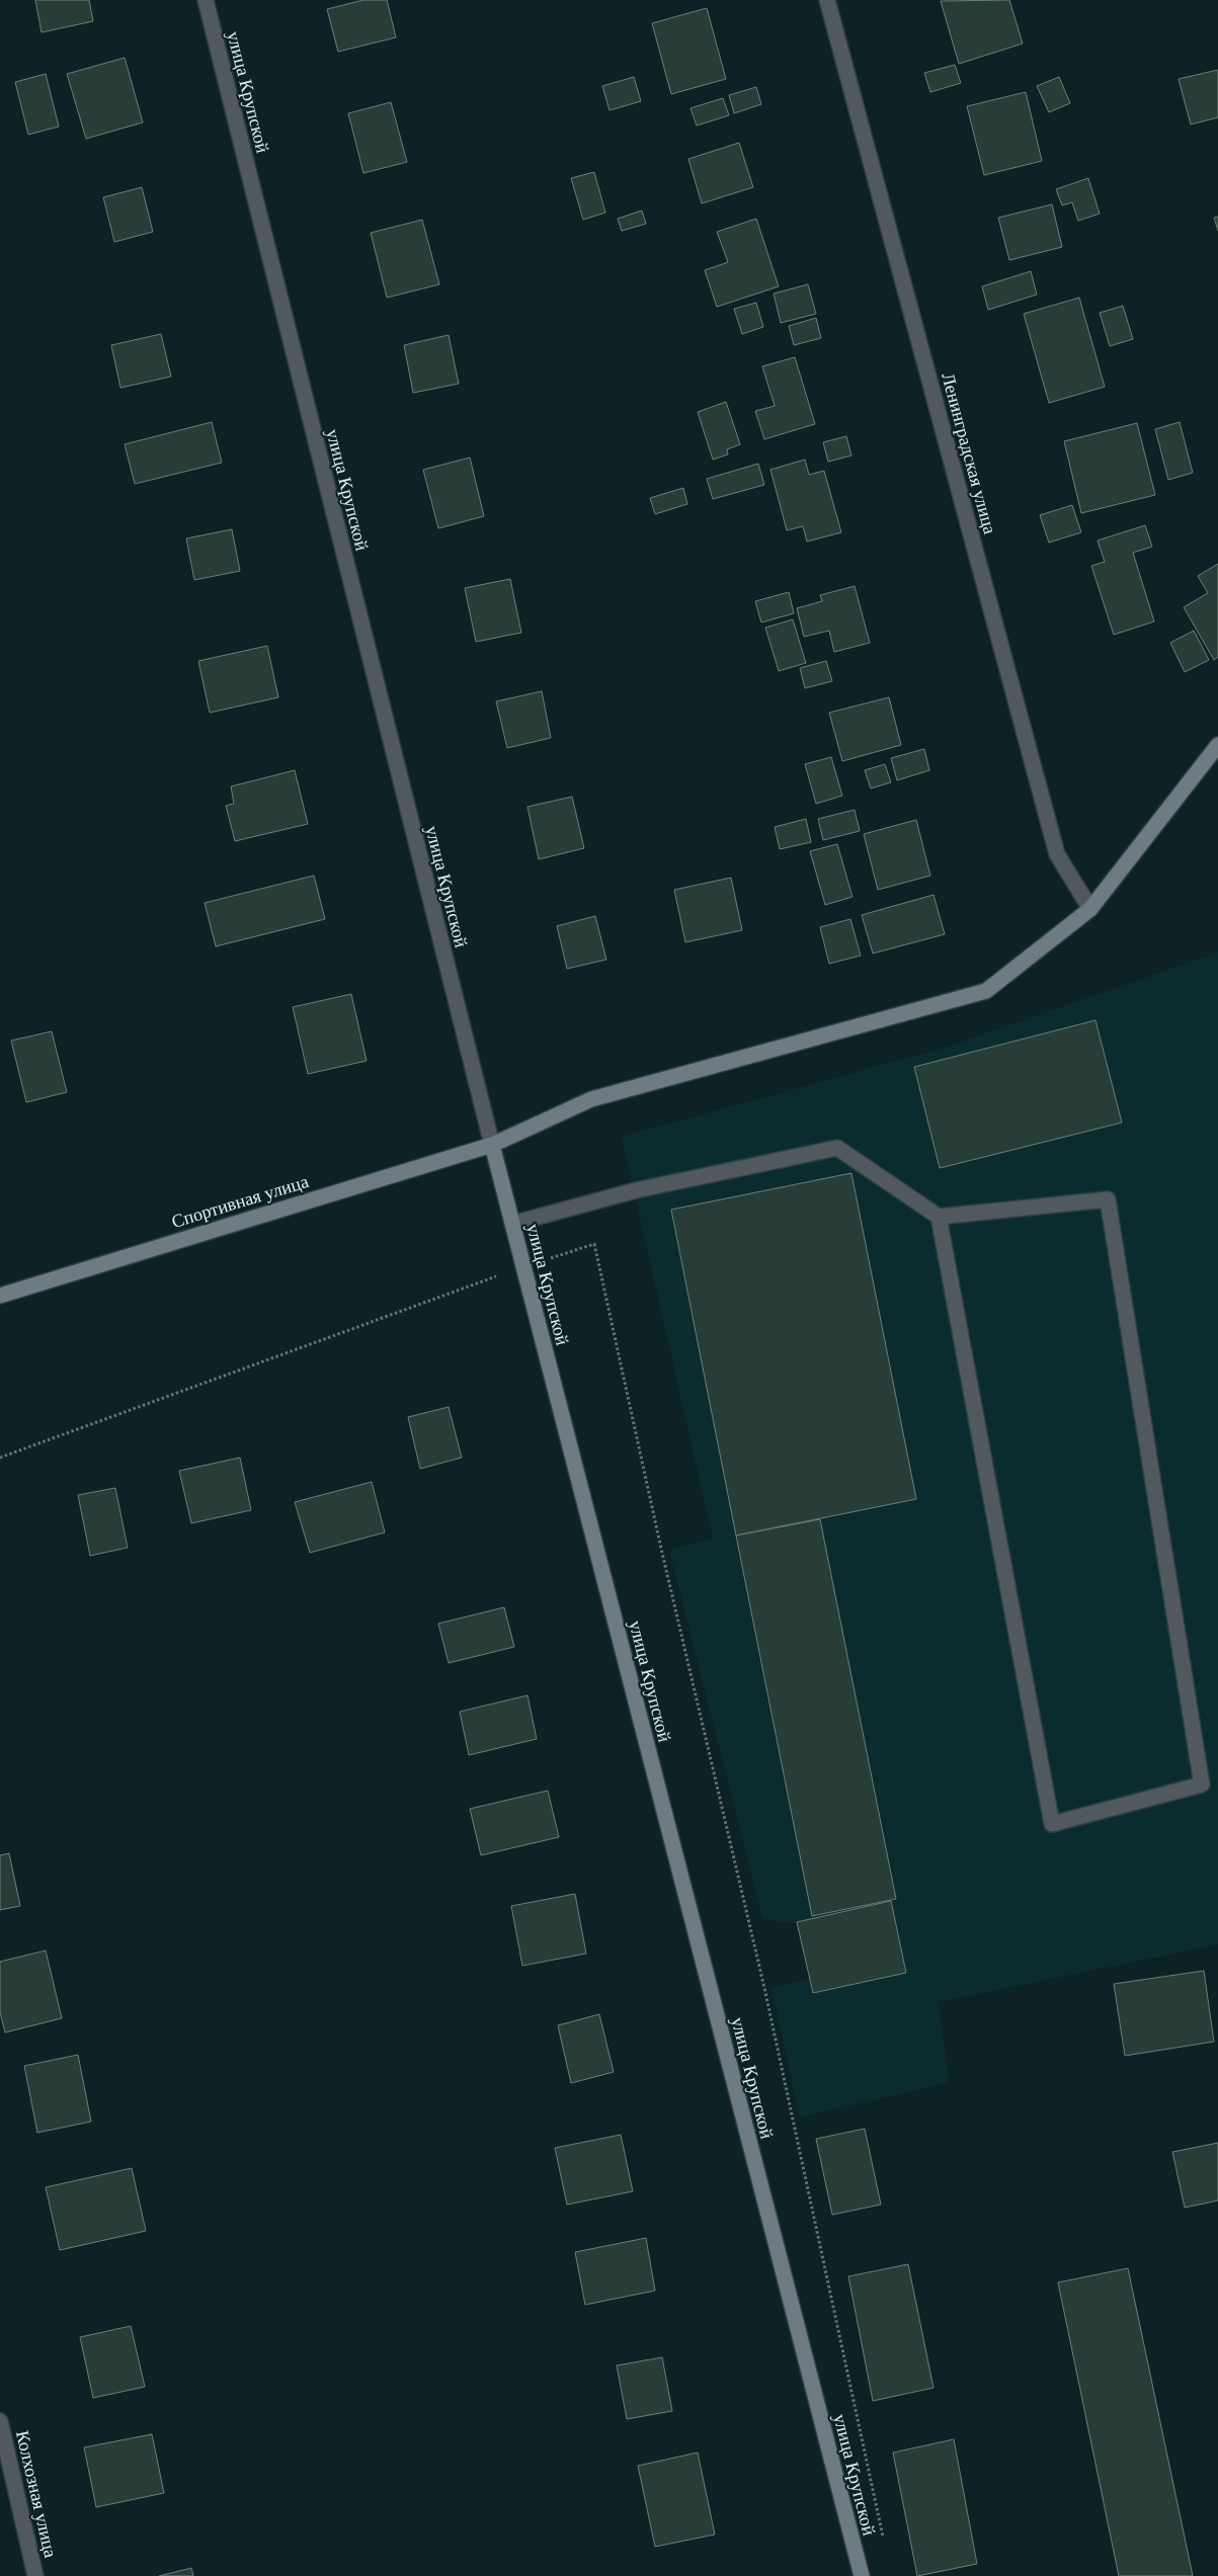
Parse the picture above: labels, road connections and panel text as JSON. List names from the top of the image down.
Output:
{
  "streets": {
    "street": [
      "улица Крупской",
      "Ленинградская улица",
      "Спортивная улица",
      "Колхозная улица"
    ]
  },
  "crossings": [
    ["улица Крупской", "Спортивная улица"],
    ["Ленинградская улица", "Спортивная улица"]
  ]
}
